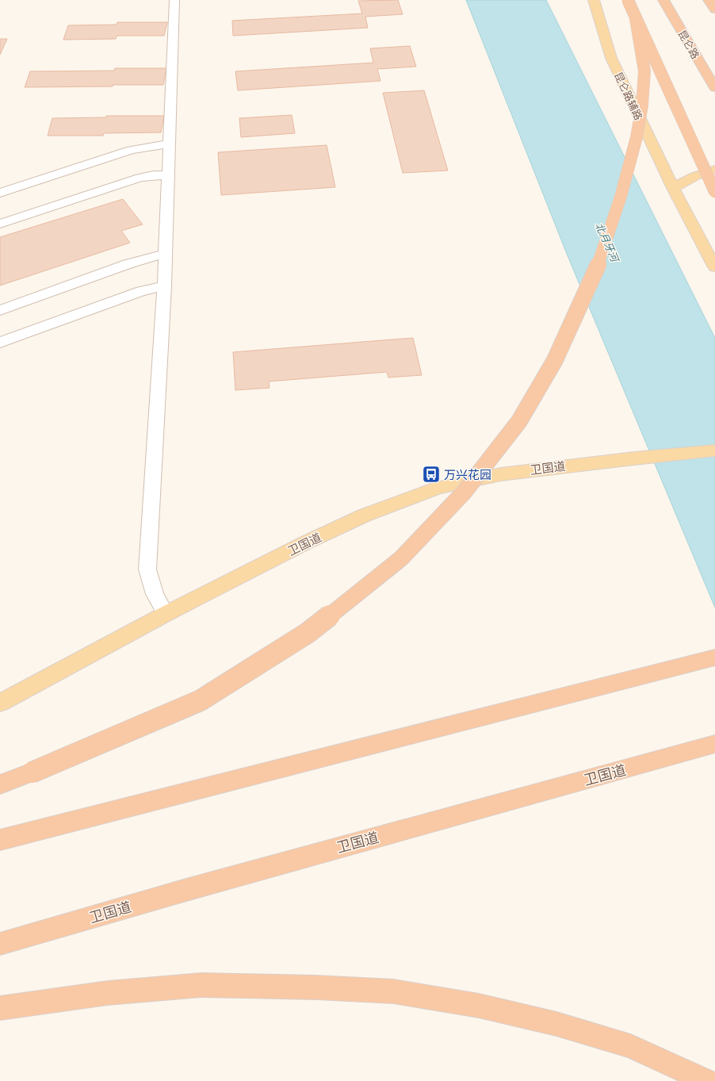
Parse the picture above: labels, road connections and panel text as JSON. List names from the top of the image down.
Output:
{
  "streets": {
    "highway": ["昆仑路", "卫国道"],
    "main road": ["昆仑路辅路"]
  },
  "water": ["北月牙河"],
  "places": {
    "bus stop": ["万兴花园"]
  }
}
